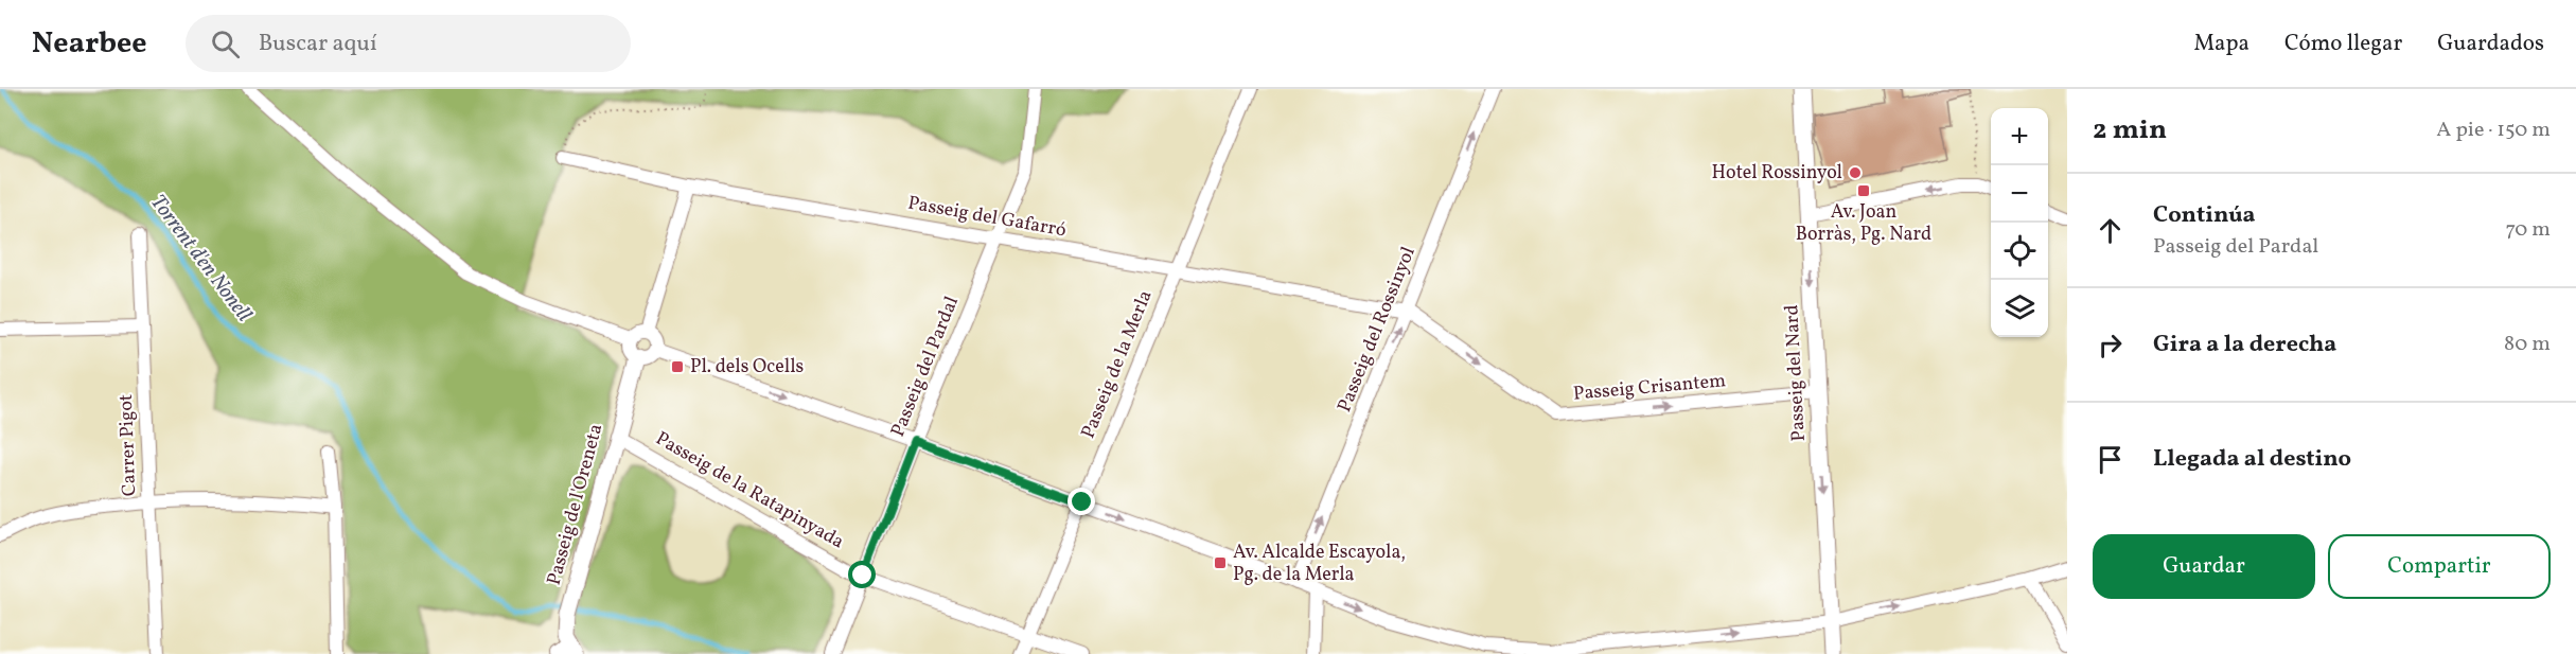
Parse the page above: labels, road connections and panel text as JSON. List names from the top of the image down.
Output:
{
  "streets": {
    "street": [
      "Passeig del Gafarró",
      "Passeig del Rossinyol",
      "Passeig de la Merla",
      "Passeig del Pardal",
      "Passeig del Nard",
      "Passeig Crisantem",
      "Carrer Pigot",
      "Passeig de la Ratapinyada",
      "Passeig de l'Oreneta"
    ]
  },
  "crossings": [
    ["Passeig del Gafarró", "Passeig del Rossinyol"],
    ["Passeig del Gafarró", "Passeig de la Merla"],
    ["Passeig del Gafarró", "Passeig del Pardal"],
    ["Passeig del Gafarró", "Passeig Crisantem"],
    ["Passeig del Rossinyol", "Passeig Crisantem"],
    ["Passeig de la Merla", "Passeig de la Ratapinyada"],
    ["Passeig del Pardal", "Passeig de la Ratapinyada"],
    ["Passeig del Nard", "Passeig Crisantem"],
    ["Passeig de la Ratapinyada", "Passeig de l'Oreneta"]
  ],
  "one_way": ["Passeig del Rossinyol", "Passeig del Nard", "Passeig Crisantem"],
  "water": ["Torrent d'en Nonell"],
  "places": {
    "other": ["Hotel Rossinyol"],
    "transit": ["Av. Joan Borràs, Pg. Nard", "Pl. dels Ocells", "Av. Alcalde Escayola, Pg. de la Merla"]
  },
  "page": {
    "header": "Nearbee",
    "search": "Buscar aquí",
    "nav": ["Mapa", "Cómo llegar", "Guardados"],
    "heading": ["2 min", "A pie · 150 m"],
    "map_buttons": ["+", "−"],
    "list": [
      ["Continúa", "Passeig del Pardal", "70 m"],
      ["Gira a la derecha", "80 m"],
      "Llegada al destino"
    ],
    "buttons": ["Guardar", "Compartir"]
  }
}
